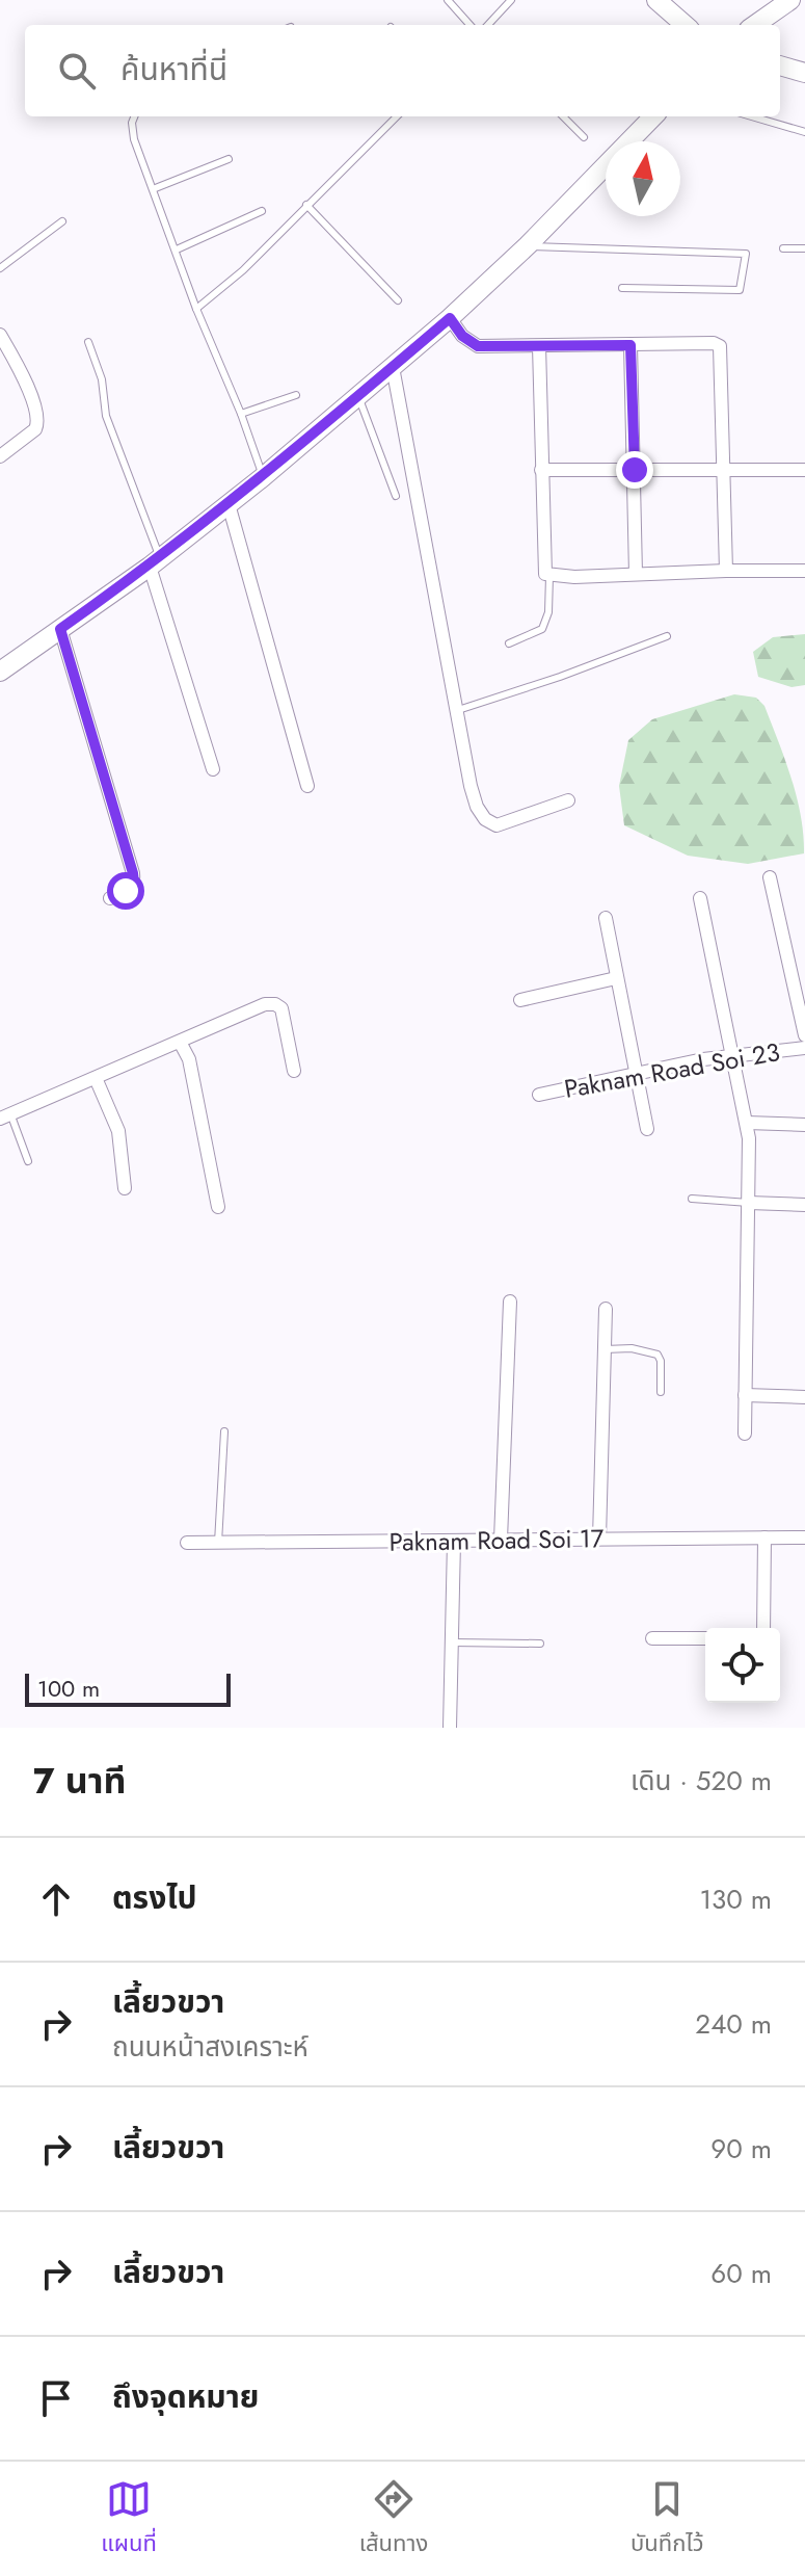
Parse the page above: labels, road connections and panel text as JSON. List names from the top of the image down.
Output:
{
  "streets": {
    "street": ["Paknam Road Soi 23", "Paknam Road Soi 17"]
  },
  "scale_bar": "100 m",
  "north": "top",
  "page": {
    "search": "ค้นหาที่นี่",
    "scale": "100 m",
    "heading": ["7 นาที", "เดิน · 520 m"],
    "list": [
      ["ตรงไป", "130 m"],
      ["เลี้ยวขวา", "ถนนหน้าสงเคราะห์", "240 m"],
      ["เลี้ยวขวา", "90 m"],
      ["เลี้ยวขวา", "60 m"],
      "ถึงจุดหมาย"
    ],
    "nav": ["แผนที่", "เส้นทาง", "บันทึกไว้"]
  }
}
